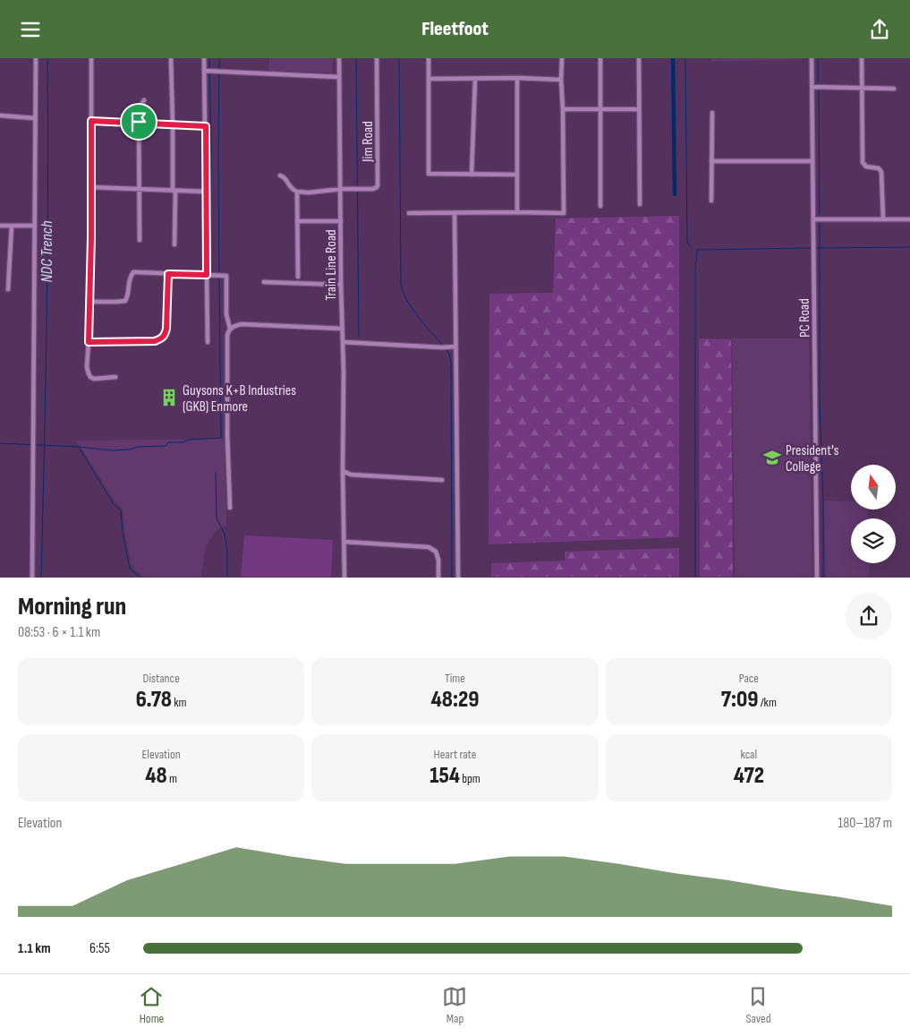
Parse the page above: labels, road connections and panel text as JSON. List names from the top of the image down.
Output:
{
  "streets": {
    "street": ["Jim Road", "Train Line Road", "PC Road"]
  },
  "crossings": [
    ["Jim Road", "Train Line Road"]
  ],
  "water": ["NDC Trench"],
  "places": {
    "building": ["Guysons K+B Industries (GKB) Enmore"],
    "school or university": ["President's College"]
  },
  "north": "top",
  "page": {
    "header": "Fleetfoot",
    "heading": ["Morning run", "08:53 · 6 × 1.1 km"],
    "stats": [
      ["Distance", "6.78 km"],
      ["Time", "48:29"],
      ["Pace", "7:09 /km"],
      ["Elevation", "48 m"],
      ["Heart rate", "154 bpm"],
      ["kcal", "472"]
    ],
    "chart": ["Elevation", "180–187 m"],
    "list": [
      {
        "name": "1.1 km",
        "note": "6:55"
      }
    ],
    "tabs": ["Home", "Map", "Saved"]
  }
}
